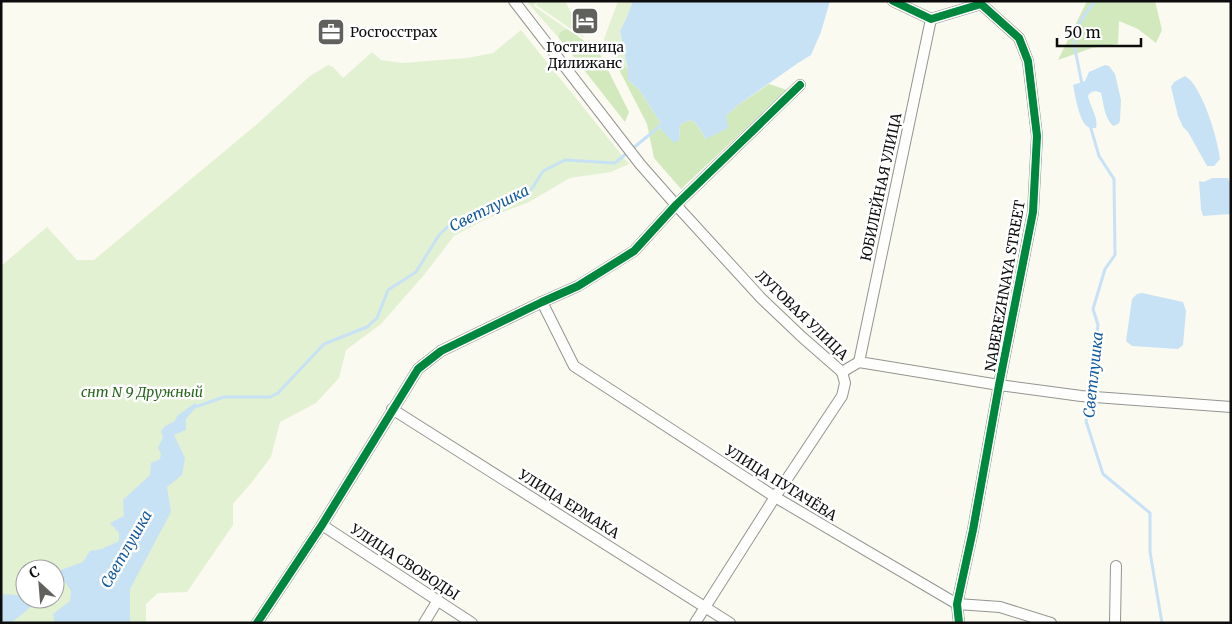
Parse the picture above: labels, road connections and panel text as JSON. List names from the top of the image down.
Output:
{
  "streets": {
    "street": [
      "ЮБИЛЕЙНАЯ УЛИЦА",
      "NABEREZHNAYA STREET",
      "ЛУГОВАЯ УЛИЦА",
      "УЛИЦА ПУГАЧЁВА",
      "УЛИЦА ЕРМАКА",
      "УЛИЦА СВОБОДЫ"
    ]
  },
  "crossings": [
    ["ЮБИЛЕЙНАЯ УЛИЦА", "NABEREZHNAYA STREET"],
    ["ЮБИЛЕЙНАЯ УЛИЦА", "ЛУГОВАЯ УЛИЦА"],
    ["NABEREZHNAYA STREET", "ЛУГОВАЯ УЛИЦА"],
    ["NABEREZHNAYA STREET", "УЛИЦА ПУГАЧЁВА"]
  ],
  "water": ["Светлушка"],
  "parks": ["снт N 9 Дружный"],
  "places": {
    "hotel": ["Гостиница Дилижанс"],
    "office": ["Росгосстрах"]
  },
  "scale_bar": "50 m",
  "north": "top left"
}
